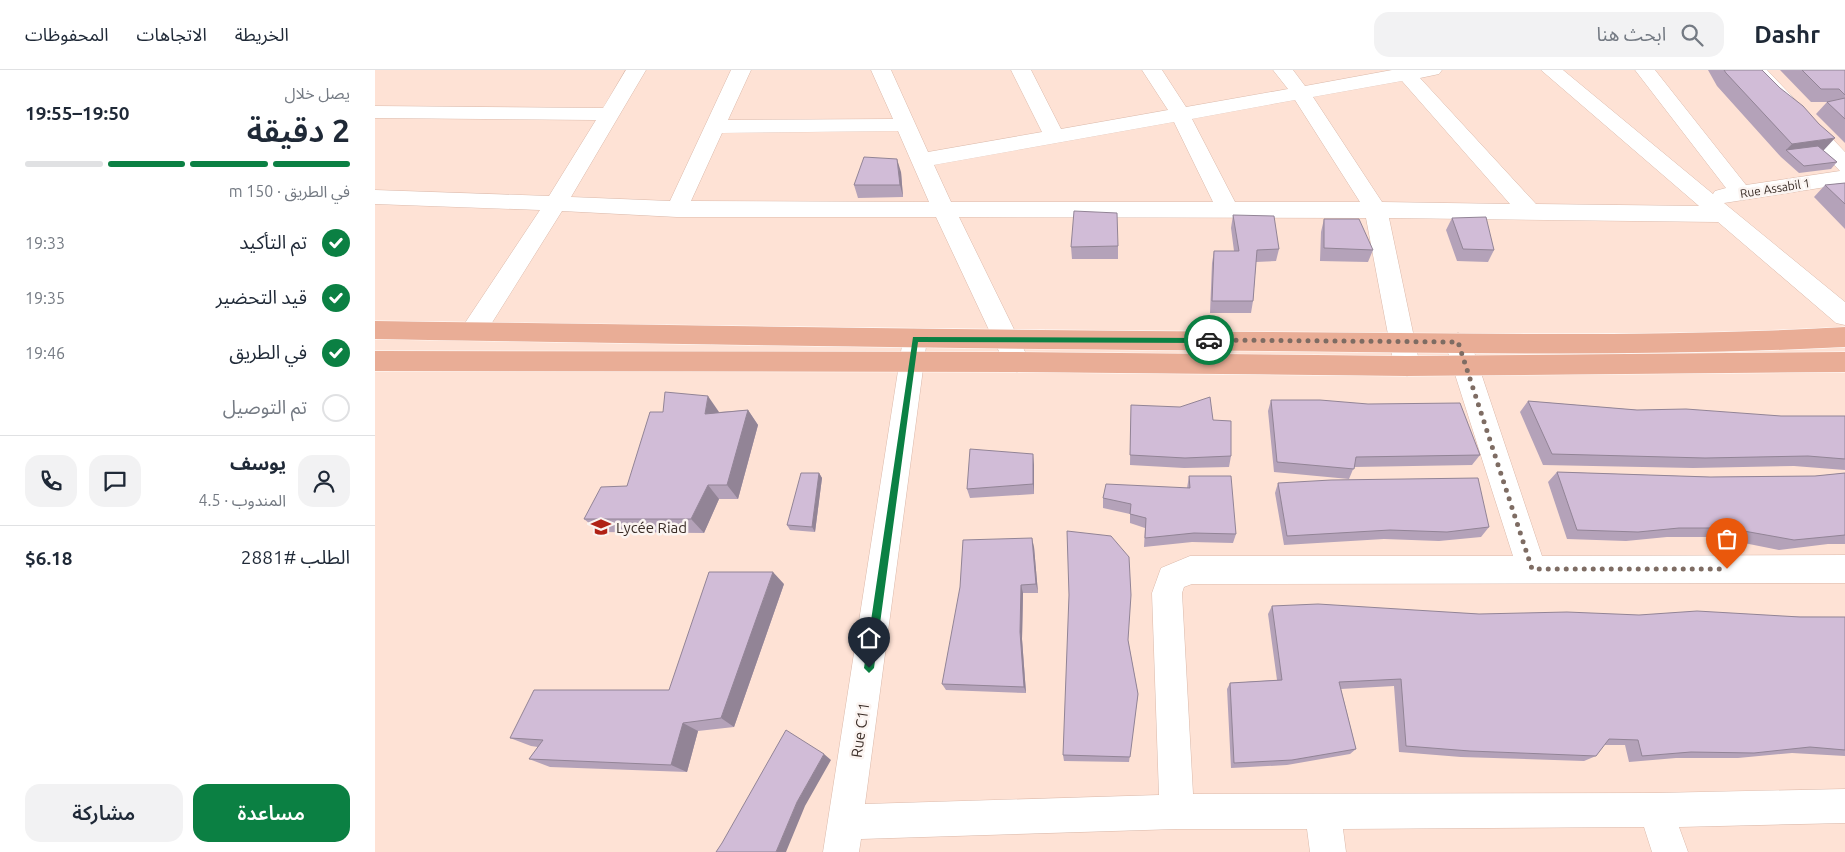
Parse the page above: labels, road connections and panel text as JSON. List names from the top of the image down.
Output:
{
  "streets": {
    "street": ["Rue Assabil 1", "Rue C11"]
  },
  "places": {
    "school or university": ["Lycée Riad"]
  },
  "page": {
    "header": "Dashr",
    "search": "ابحث هنا",
    "nav": ["الخريطة", "الاتجاهات", "المحفوظات"],
    "heading": ["2 دقيقة", "يصل خلال", "19:50–19:55"],
    "panel": [
      "يوسف",
      "المندوب · 4.5",
      "الطلب #2881",
      "$6.18"
    ],
    "bar": "في الطريق · 150 m",
    "list": [
      ["تم التأكيد", "19:33"],
      ["قيد التحضير", "19:35"],
      ["في الطريق", "19:46"],
      "تم التوصيل"
    ],
    "buttons": ["مساعدة", "مشاركة"]
  }
}
